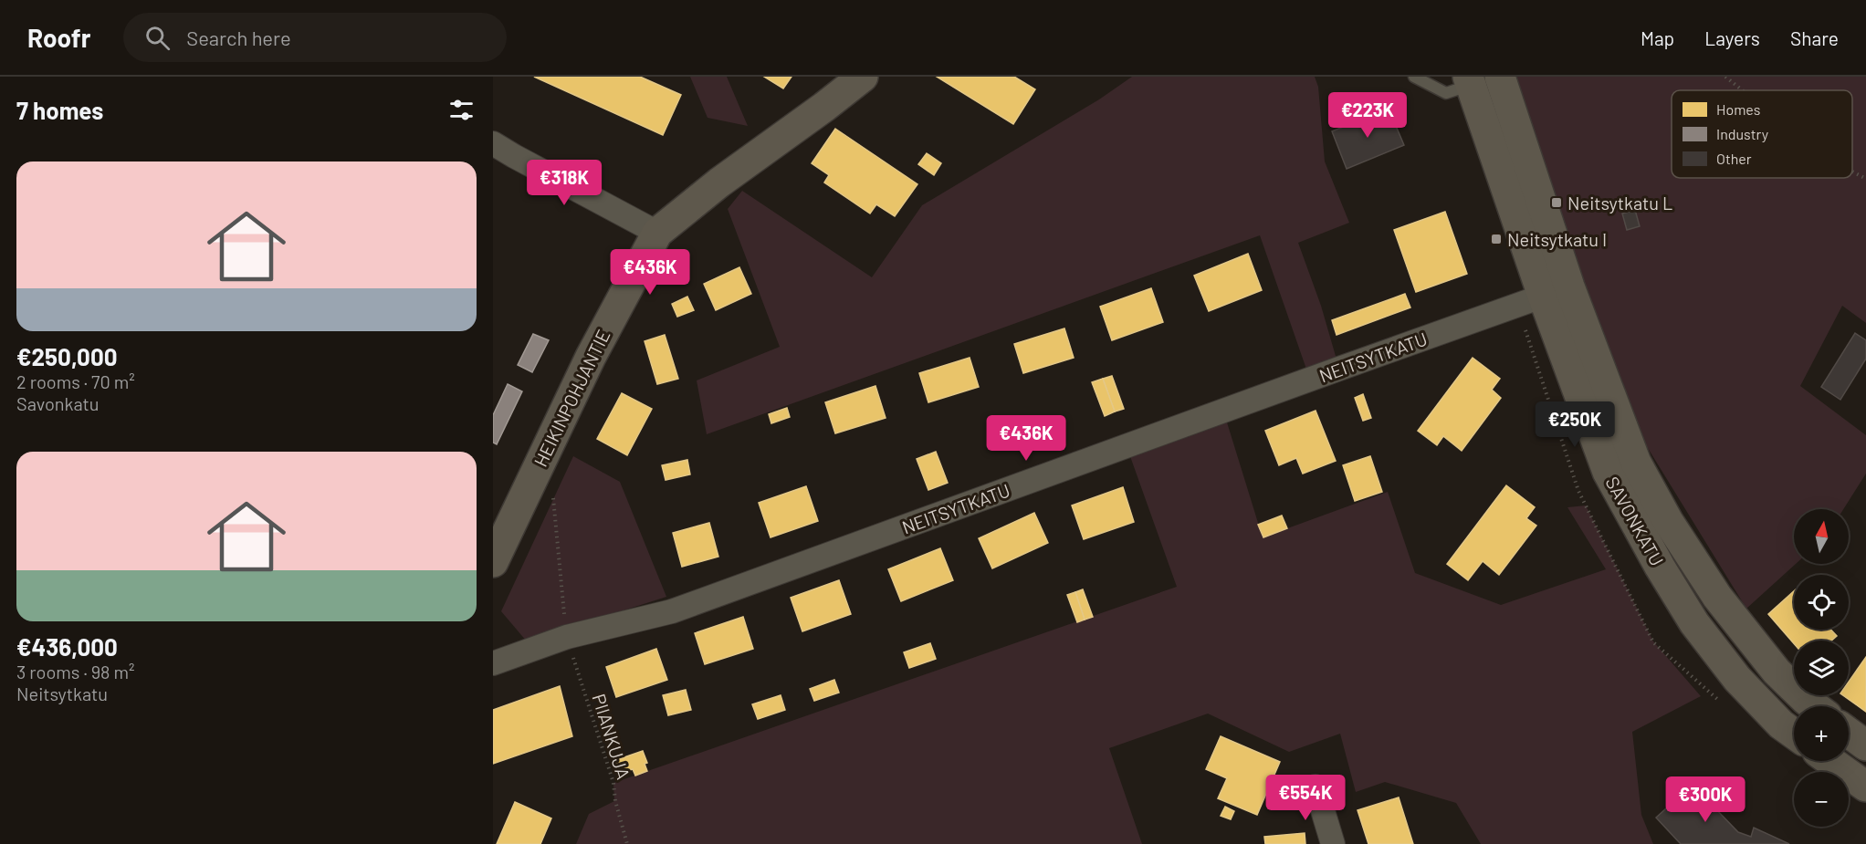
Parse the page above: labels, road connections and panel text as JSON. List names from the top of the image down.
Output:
{
  "streets": {
    "main road": ["HEIKINPOHJANTIE", "SAVONKATU"],
    "street": ["NEITSYTKATU"],
    "path": ["PIIANKUJA"]
  },
  "crossings": [
    ["NEITSYTKATU", "SAVONKATU"],
    ["NEITSYTKATU", "PIIANKUJA"]
  ],
  "places": {
    "transit": ["Neitsytkatu L", "Neitsytkatu I"]
  },
  "legend": ["Homes", "Industry", "Other"],
  "north": "top",
  "page": {
    "header": "Roofr",
    "search": "Search here",
    "nav": ["Map", "Layers", "Share"],
    "heading": "7 homes",
    "price": [
      "€223K",
      "€318K",
      "€436K",
      "€250K",
      "€436K",
      "€554K",
      "€300K"
    ],
    "list": [
      {
        "name": "€250,000",
        "note": "2 rooms · 70 m² · Savonkatu"
      },
      {
        "name": "€436,000",
        "note": "3 rooms · 98 m² · Neitsytkatu"
      }
    ],
    "map_buttons": ["+", "−"]
  }
}
